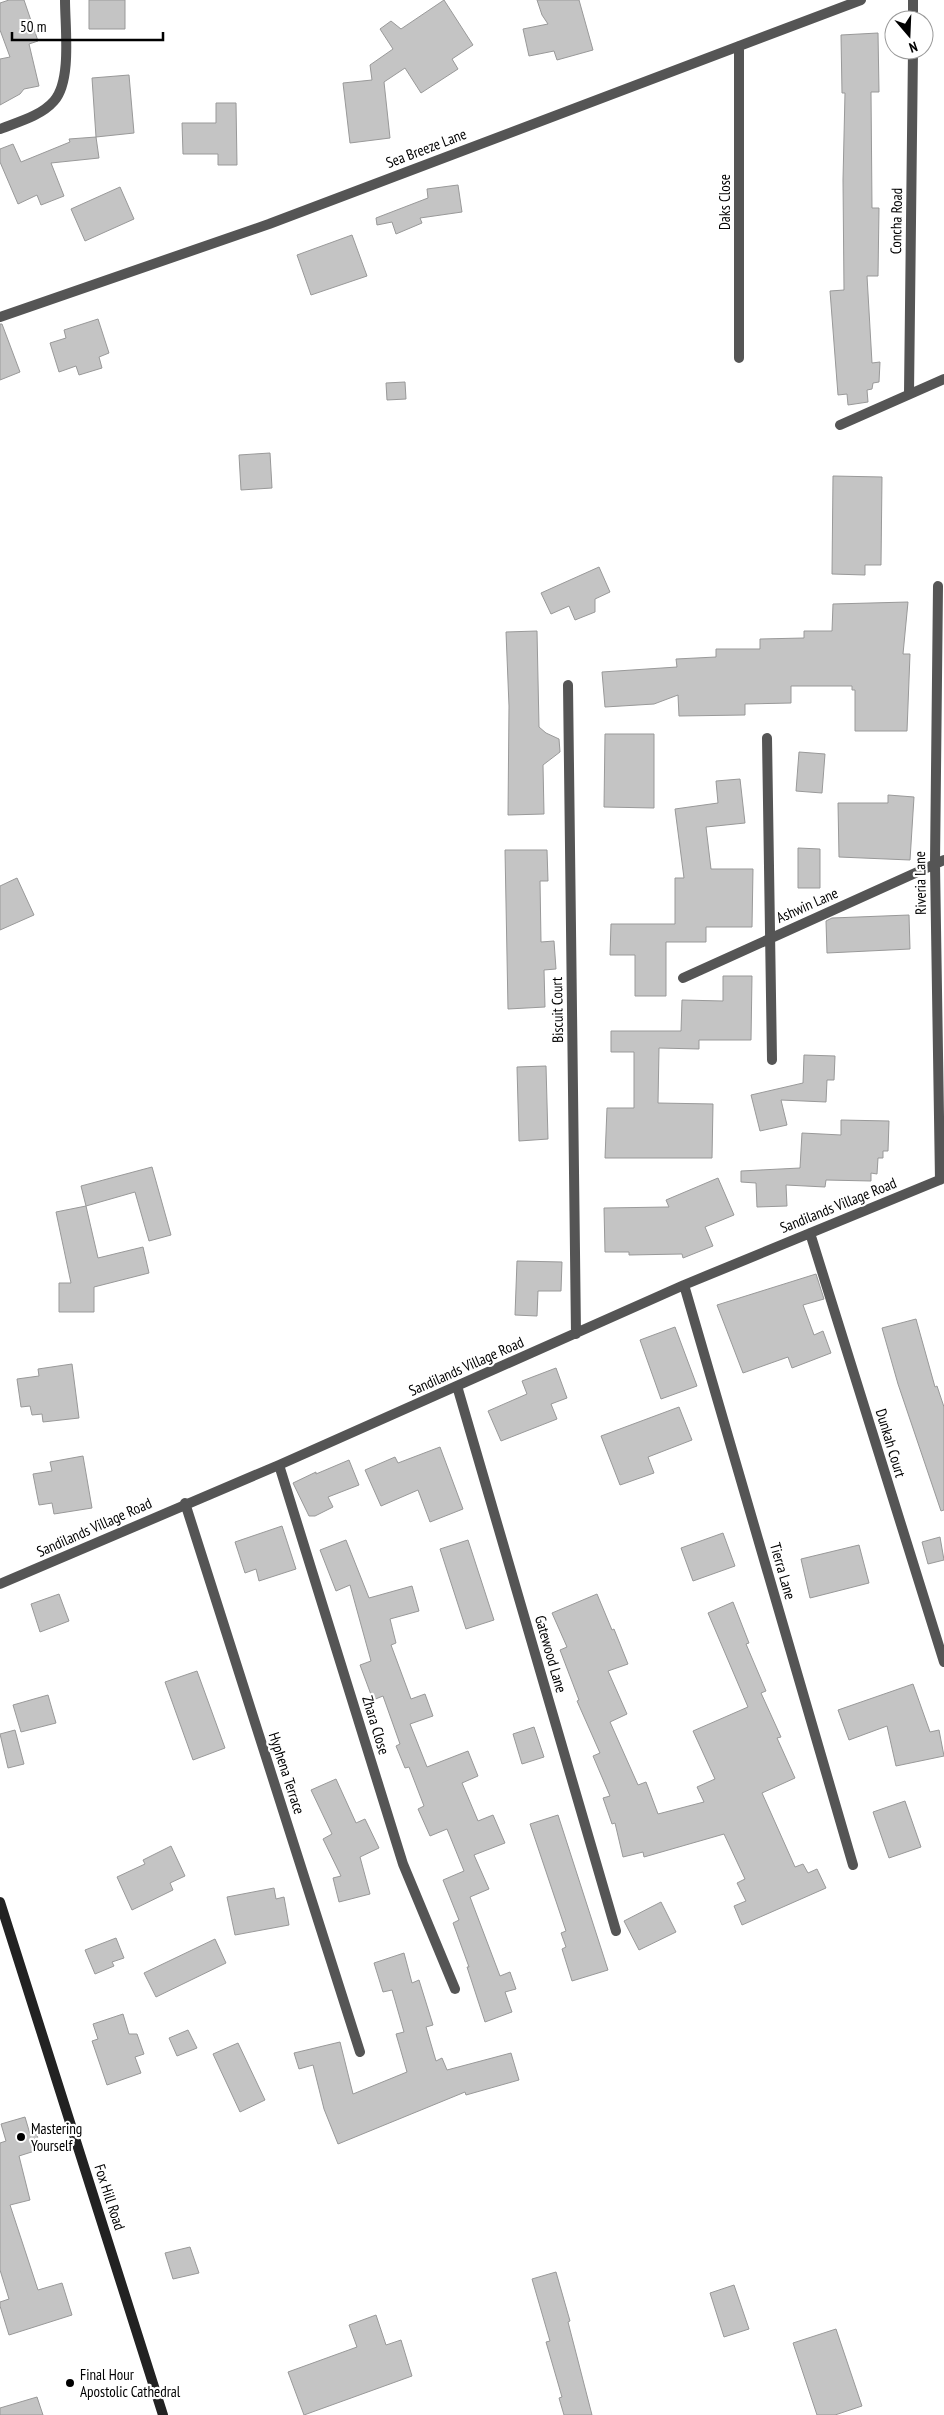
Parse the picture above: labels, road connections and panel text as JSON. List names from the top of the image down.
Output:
{
  "streets": {
    "main road": ["Fox Hill Road"],
    "street": [
      "Sea Breeze Lane",
      "Daks Close",
      "Concha Road",
      "Riveria Lane",
      "Ashwin Lane",
      "Biscuit Court",
      "Sandilands Village Road",
      "Dunkah Court",
      "Tierra Lane",
      "Gatewood Lane",
      "Zhara Close",
      "Hyphena Terrace"
    ]
  },
  "crossings": [
    ["Sea Breeze Lane", "Daks Close"],
    ["Riveria Lane", "Ashwin Lane"],
    ["Riveria Lane", "Sandilands Village Road"],
    ["Biscuit Court", "Sandilands Village Road"],
    ["Sandilands Village Road", "Dunkah Court"],
    ["Sandilands Village Road", "Tierra Lane"],
    ["Sandilands Village Road", "Gatewood Lane"],
    ["Sandilands Village Road", "Zhara Close"],
    ["Sandilands Village Road", "Hyphena Terrace"]
  ],
  "places": ["Mastering Yourself", "Final Hour Apostolic Cathedral"],
  "scale_bar": "50 m",
  "north": "bottom"
}
